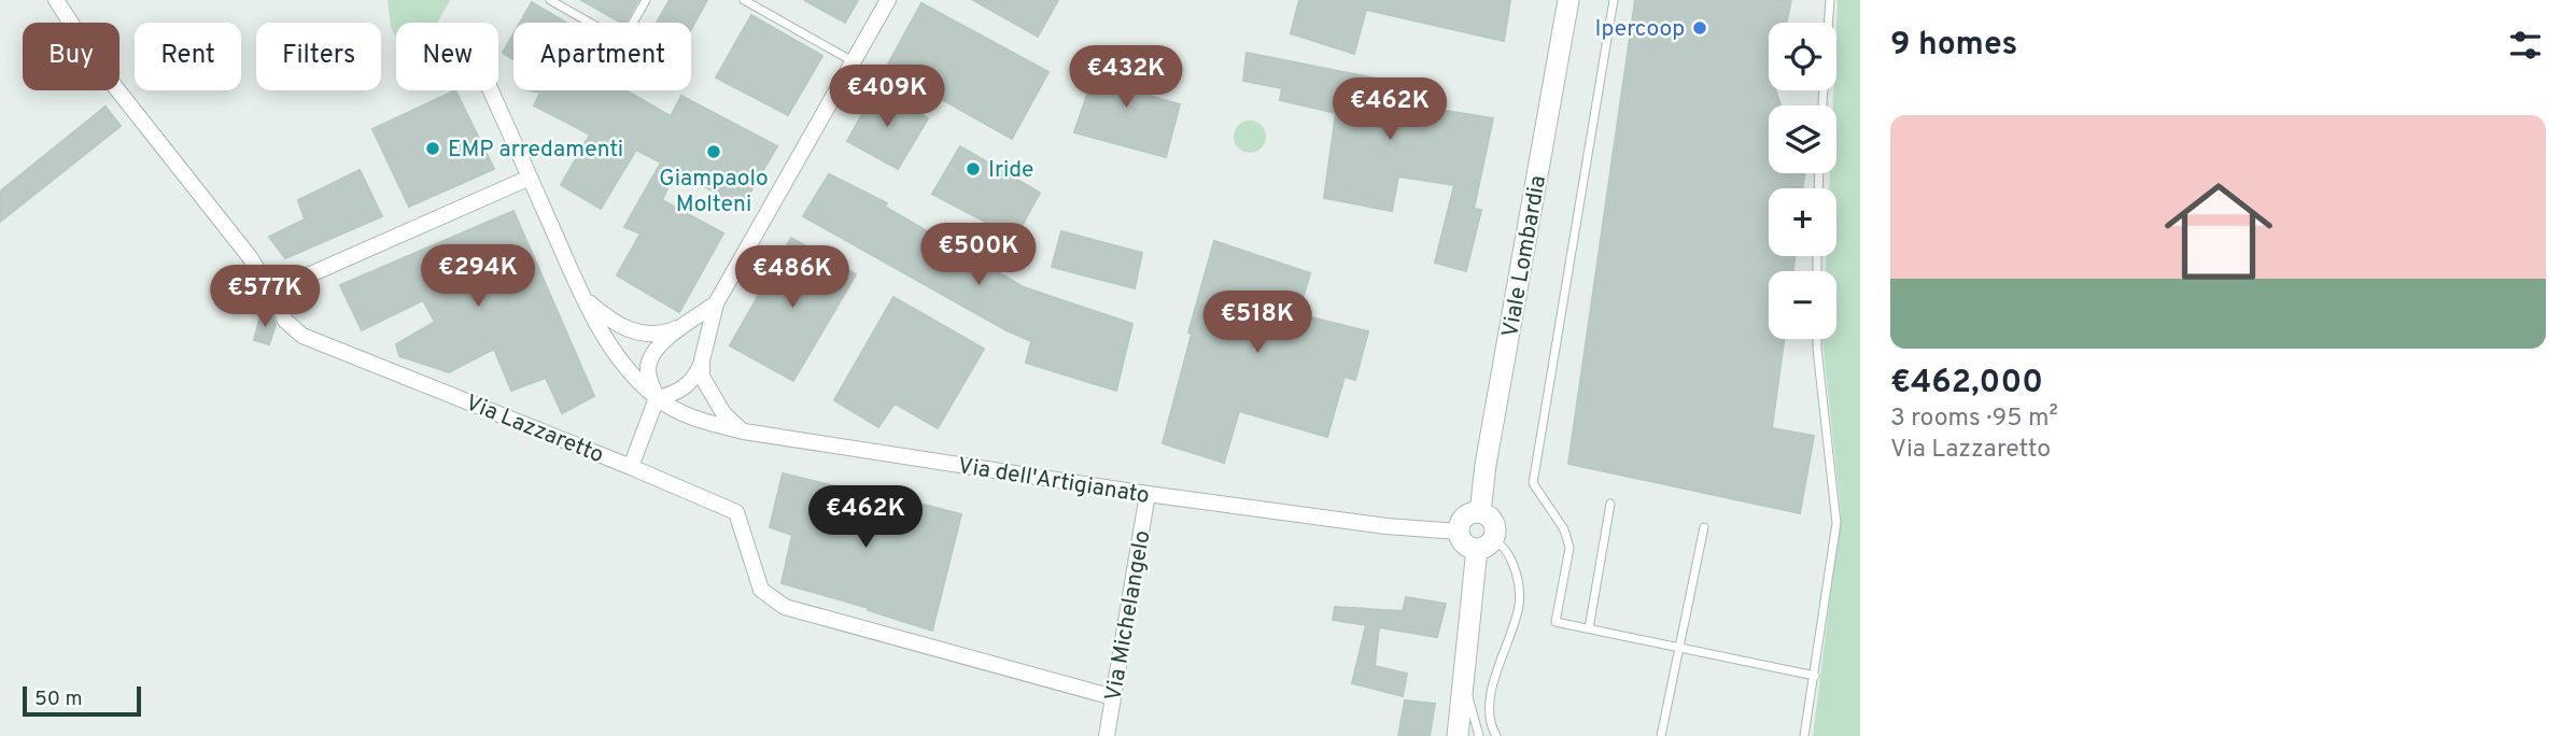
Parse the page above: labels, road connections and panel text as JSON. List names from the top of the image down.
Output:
{
  "streets": {
    "main road": ["Viale Lombardia"],
    "street": ["Via Lazzaretto", "Via dell'Artigianato", "Via Michelangelo"]
  },
  "crossings": [
    ["Viale Lombardia", "Via dell'Artigianato"],
    ["Via Lazzaretto", "Via Michelangelo"],
    ["Via dell'Artigianato", "Via Michelangelo"]
  ],
  "places": [
    "Ipercoop",
    "EMP arredamenti",
    "Giampaolo Molteni",
    "Iride"
  ],
  "scale_bar": "50 m",
  "page": {
    "heading": "9 homes",
    "map_buttons": ["+", "−"],
    "chip": [
      "Buy",
      "Rent",
      "Filters",
      "New",
      "Apartment"
    ],
    "price": [
      "€432K",
      "€409K",
      "€462K",
      "€500K",
      "€294K",
      "€486K",
      "€577K",
      "€518K",
      "€462K"
    ],
    "list": [
      {
        "name": "€462,000",
        "note": "3 rooms · 95 m² · Via Lazzaretto"
      }
    ],
    "scale": "50 m"
  }
}
